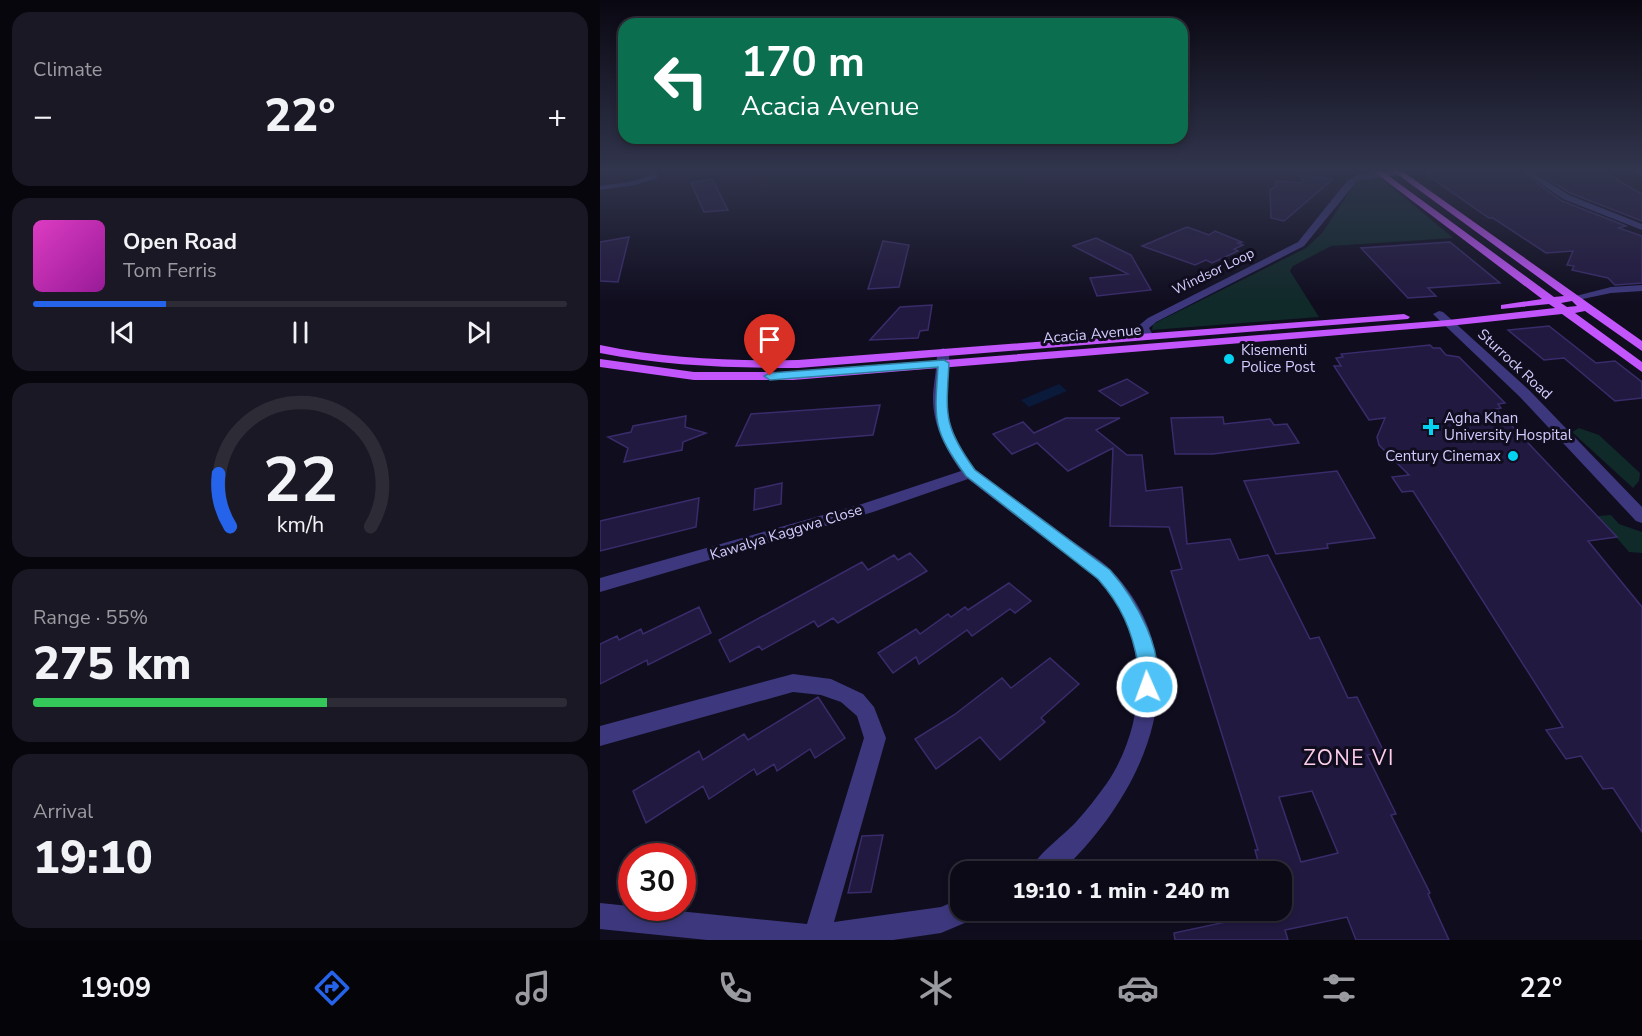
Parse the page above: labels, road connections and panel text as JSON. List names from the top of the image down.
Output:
{
  "streets": {
    "main road": ["Acacia Avenue"],
    "street": ["Windsor Loop", "Sturrock Road", "Kawalya Kaggwa Close"]
  },
  "crossings": [
    ["Windsor Loop", "Acacia Avenue"],
    ["Acacia Avenue", "Sturrock Road"]
  ],
  "districts": ["ZONE VI"],
  "places": {
    "other": ["Kisementi Police Post", "Century Cinemax"],
    "health": ["Agha Khan University Hospital"]
  },
  "page": {
    "tile": [
      "Climate",
      ["Range · 55%", "275 km"],
      ["Arrival", "19:10"]
    ],
    "turn": ["170 m", "Acacia Avenue"],
    "heat": ["−", "22°", "+"],
    "song": ["Open Road", "Tom Ferris"],
    "limit": "30",
    "trip": "19:10 · 1 min · 240 m",
    "tabs": ["19:09", "22°"],
    "gauge": ["22", "km/h"]
  }
}
